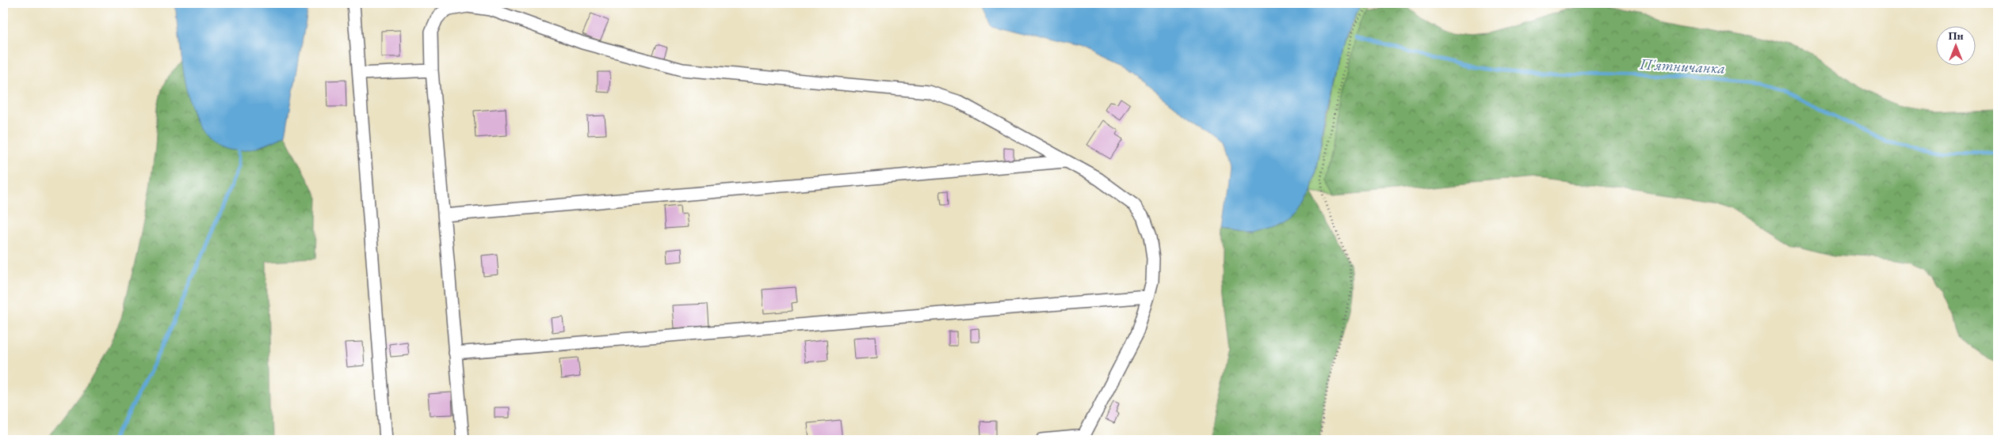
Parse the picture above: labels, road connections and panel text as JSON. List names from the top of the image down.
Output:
{
  "water": ["П'ятничанка"],
  "north": "top"
}
